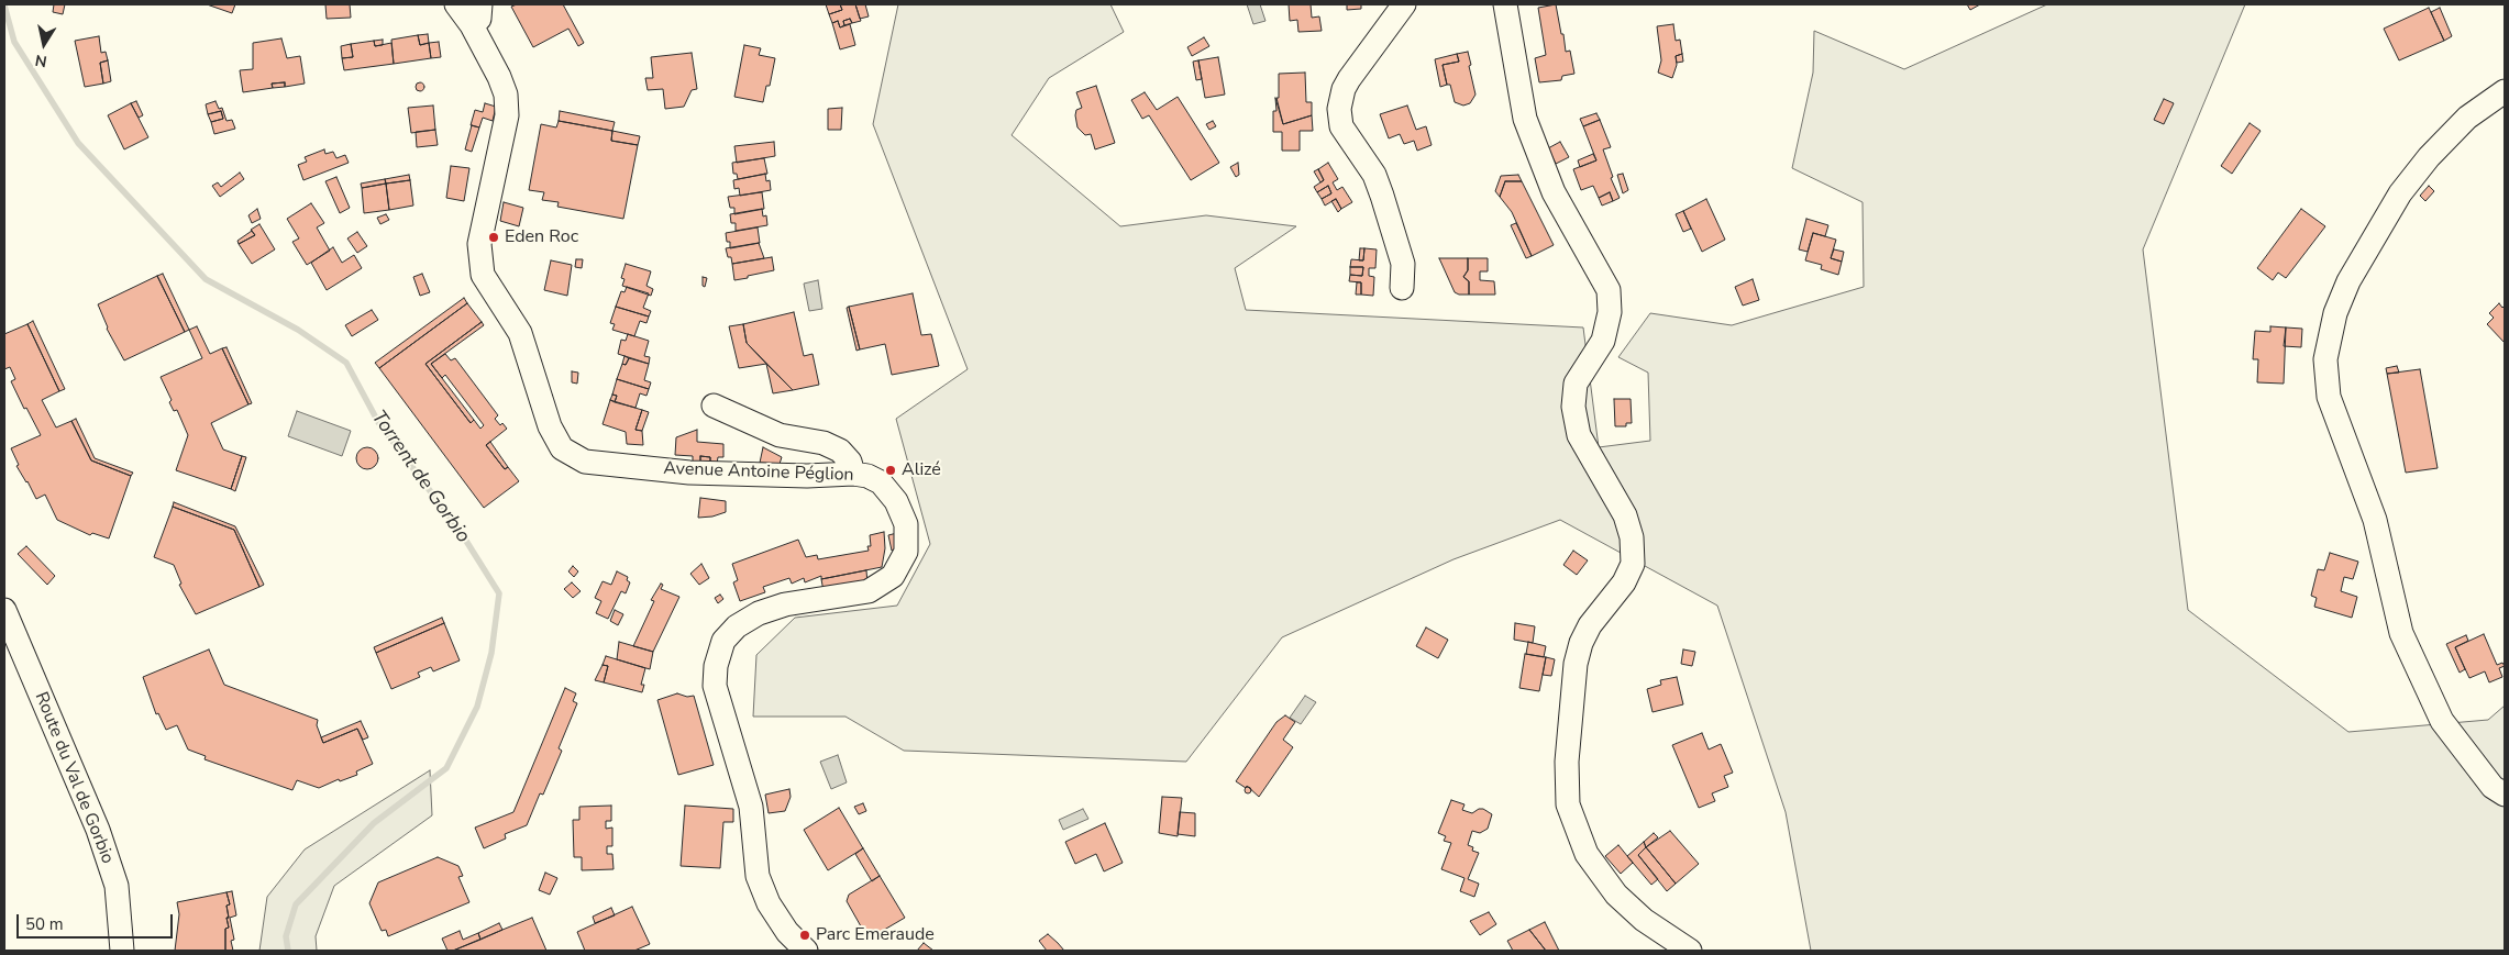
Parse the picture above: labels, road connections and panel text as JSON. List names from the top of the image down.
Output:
{
  "streets": {
    "street": ["Avenue Antoine Péglion", "Route du Val de Gorbio"]
  },
  "water": ["Torrent de Gorbio"],
  "places": ["Eden Roc", "Alizé", "Parc Emeraude"],
  "scale_bar": "50 m",
  "north": "bottom"
}
